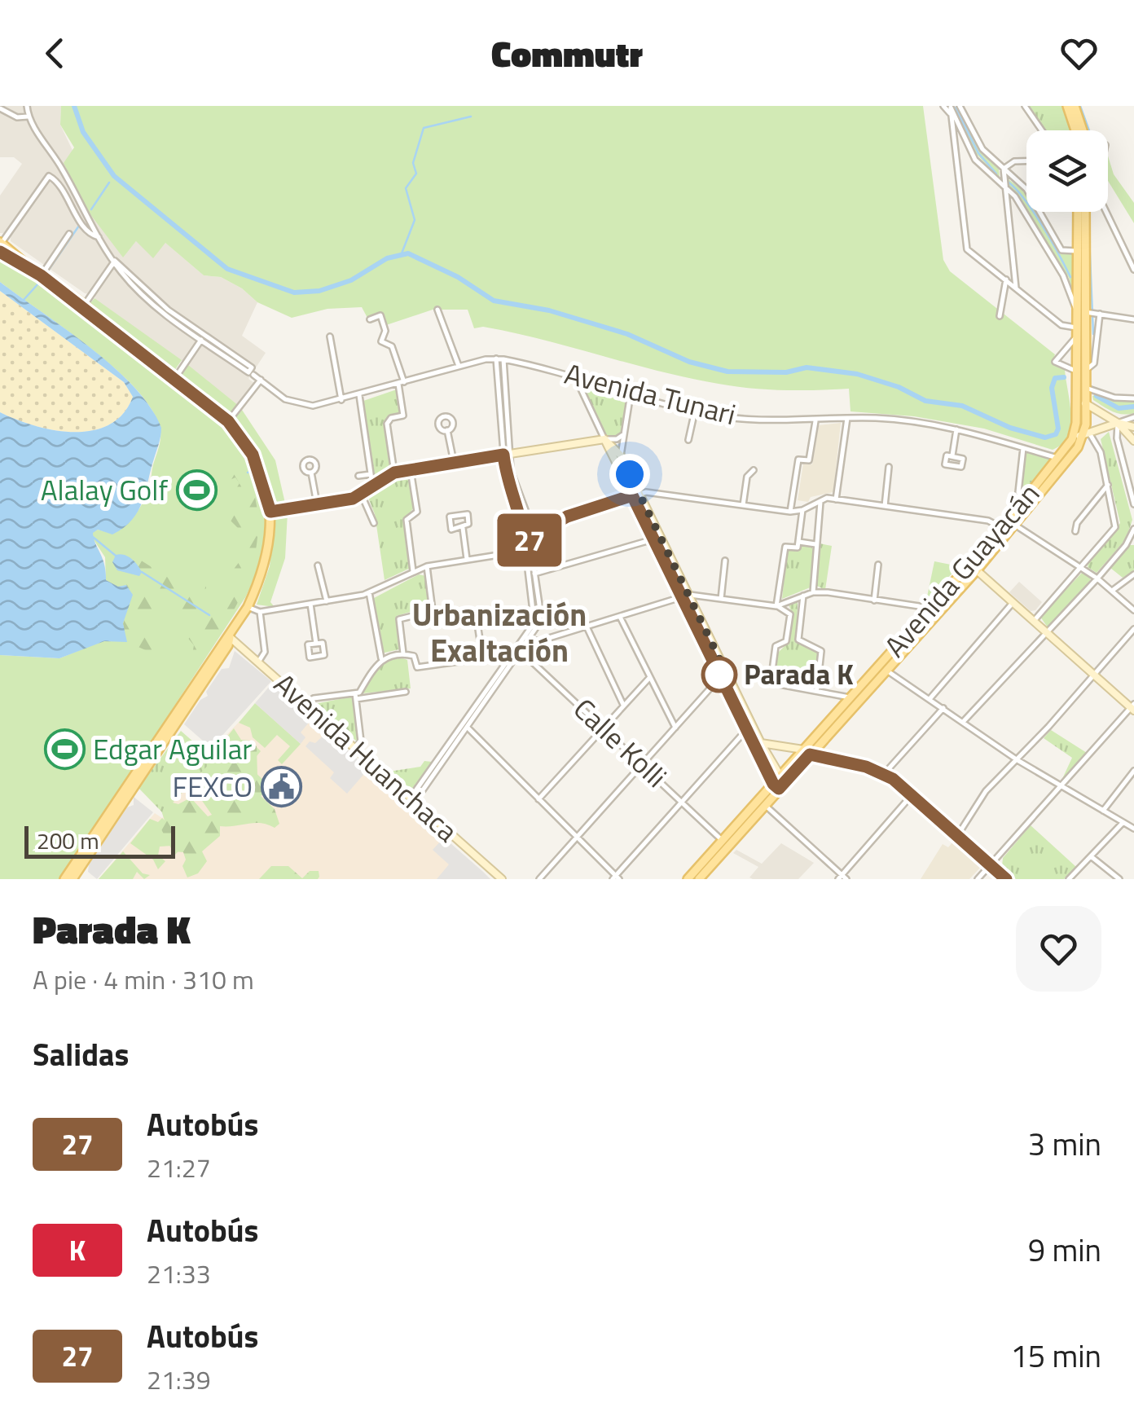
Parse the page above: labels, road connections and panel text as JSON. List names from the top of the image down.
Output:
{
  "streets": {
    "main road": ["Avenida Guayacán", "Avenida Huanchaca"],
    "street": ["Avenida Tunari", "Calle Kolli"]
  },
  "crossings": [
    ["Avenida Tunari", "Avenida Guayacán"],
    ["Avenida Guayacán", "Calle Kolli"]
  ],
  "districts": ["Urbanización Exaltación"],
  "places": {
    "sports": ["Alalay Golf", "Edgar Aguilar"],
    "other": ["Parada K"],
    "public building": ["FEXCO"]
  },
  "lines": ["bus line 27"],
  "scale_bar": "200 m",
  "page": {
    "header": "Commutr",
    "on_map": "27",
    "scale": "200 m",
    "heading": [
      ["Parada K", "A pie · 4 min · 310 m"],
      "Salidas"
    ],
    "list": [
      {
        "mark": "27",
        "name": "Autobús",
        "note": "21:27",
        "value": "3 min"
      },
      {
        "mark": "K",
        "name": "Autobús",
        "note": "21:33",
        "value": "9 min"
      },
      {
        "mark": "27",
        "name": "Autobús",
        "note": "21:39",
        "value": "15 min"
      }
    ]
  }
}
